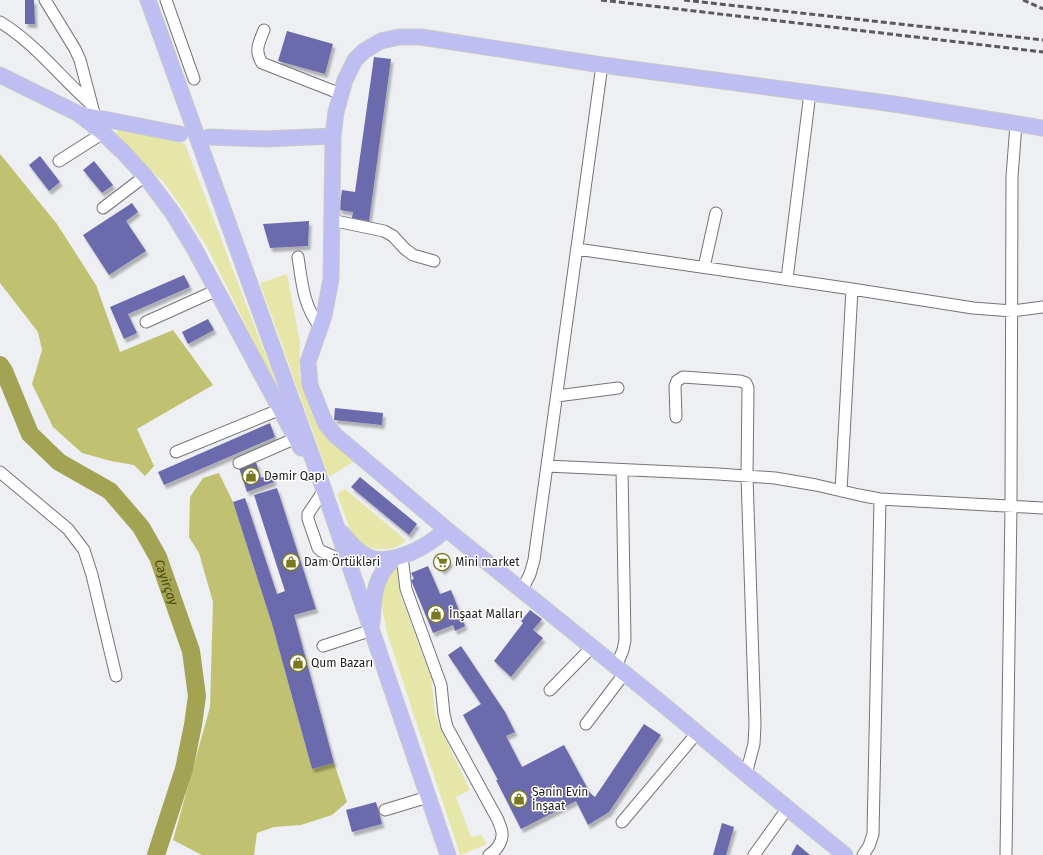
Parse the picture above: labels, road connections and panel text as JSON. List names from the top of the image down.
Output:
{
  "water": ["Cəyirçay"],
  "places": {
    "shop": [
      "Dəmir Qapı",
      "Dam Örtükləri",
      "İnşaat Malları",
      "Qum Bazarı",
      "Sənin Evin İnşaat"
    ],
    "supermarket": ["Mini market"]
  }
}
